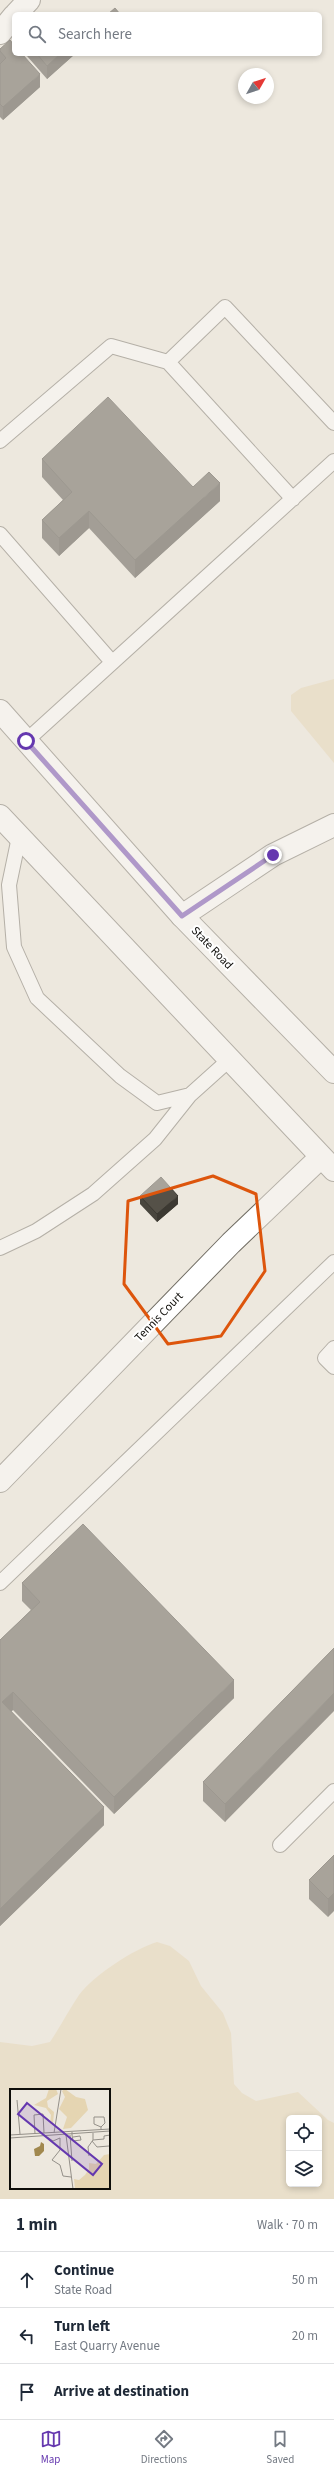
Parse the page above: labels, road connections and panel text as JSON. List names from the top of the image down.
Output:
{
  "streets": {
    "main road": ["State Road", "Tennis Court"]
  },
  "north": "top right",
  "page": {
    "search": "Search here",
    "heading": ["1 min", "Walk · 70 m"],
    "list": [
      ["Continue", "State Road", "50 m"],
      ["Turn left", "East Quarry Avenue", "20 m"],
      "Arrive at destination"
    ],
    "nav": ["Map", "Directions", "Saved"]
  }
}
